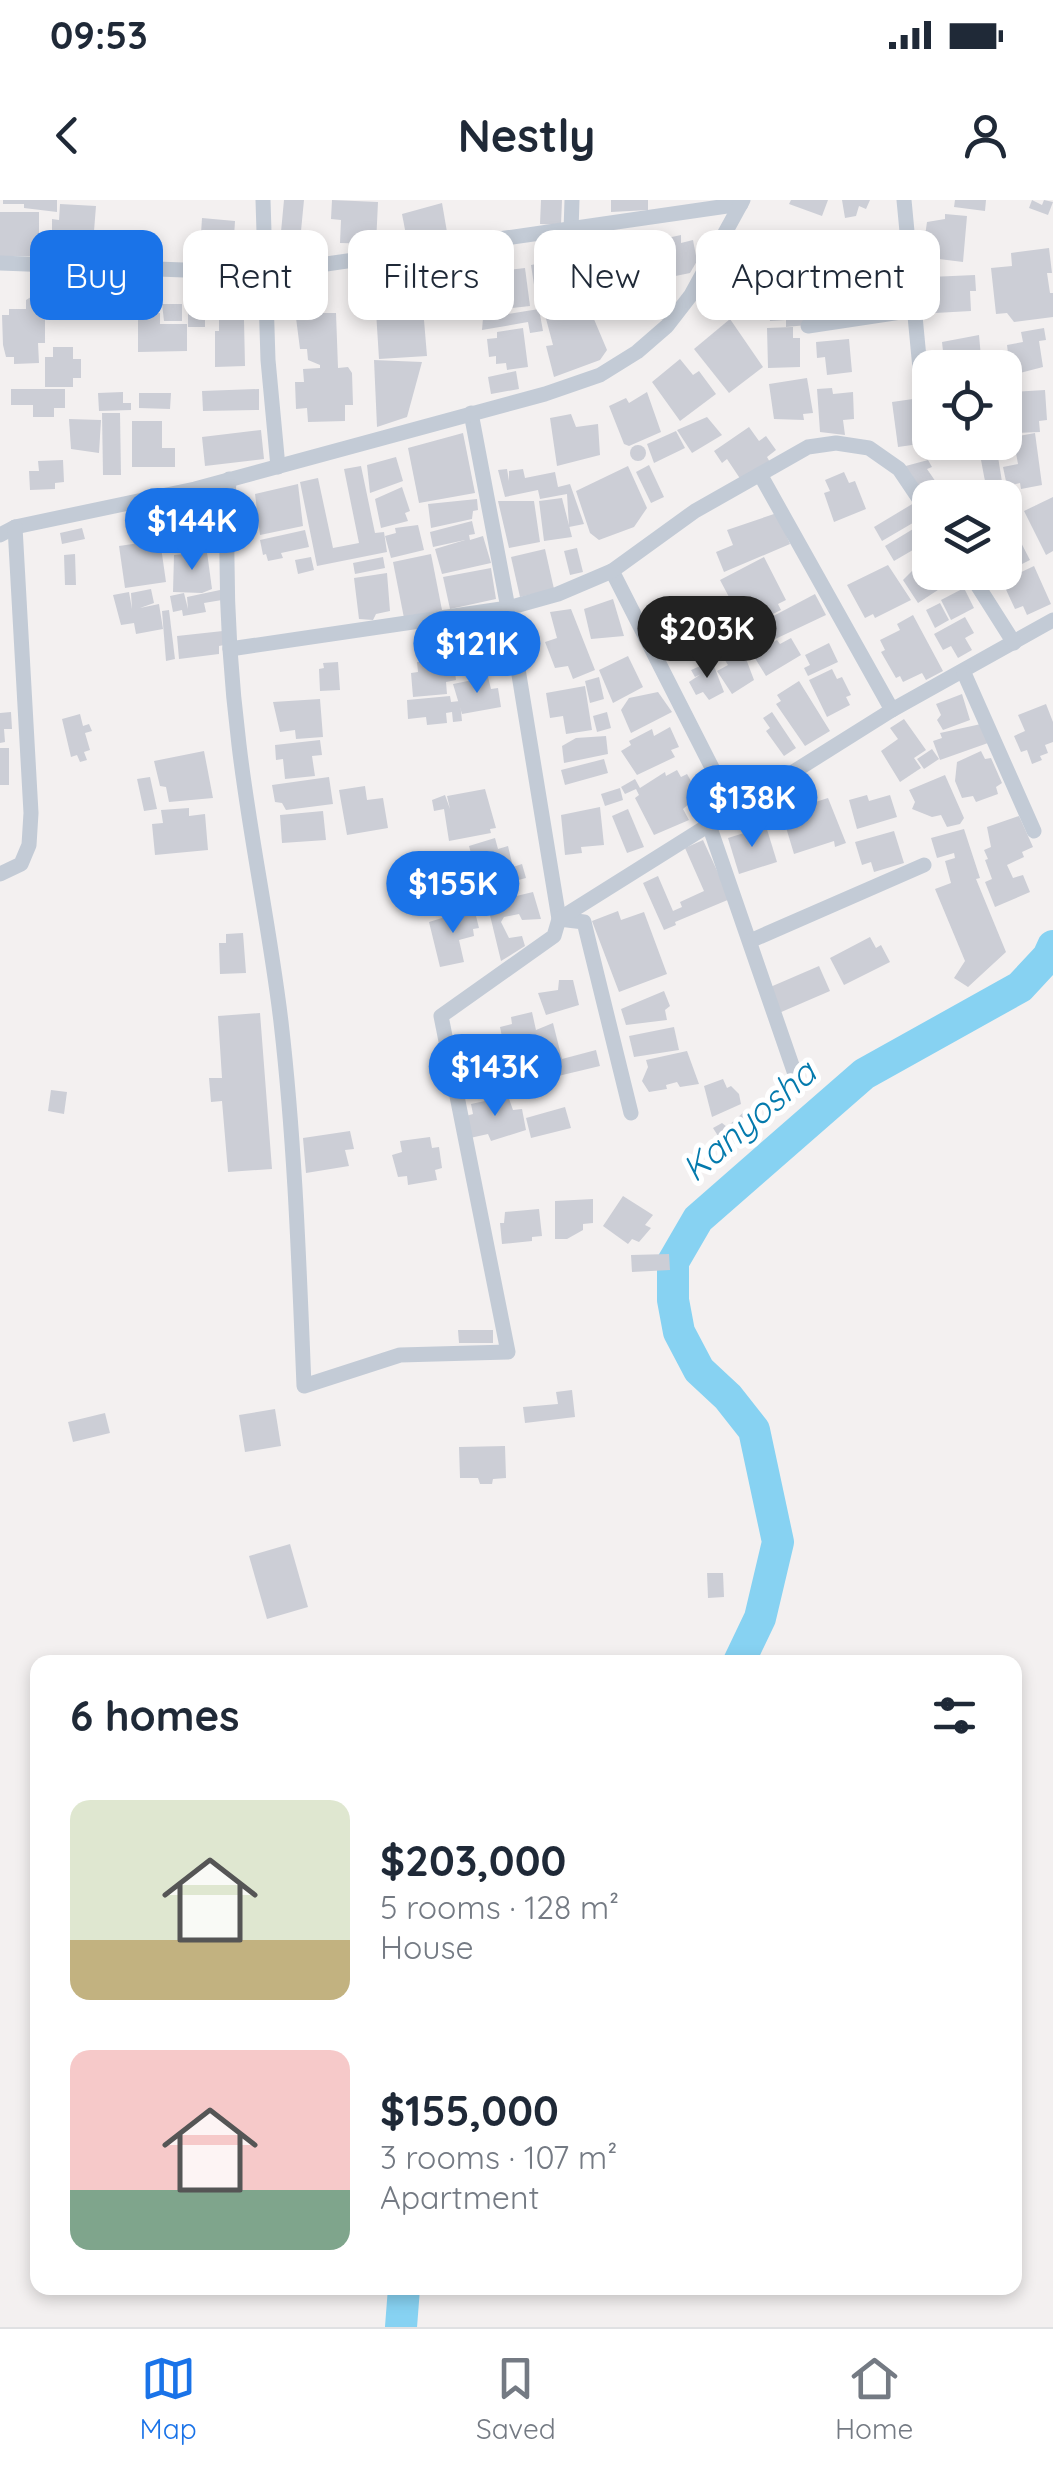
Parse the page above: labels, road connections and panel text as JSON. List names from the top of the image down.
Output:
{
  "water": ["Kanyosha"],
  "page": {
    "status": "09:53",
    "header": "Nestly",
    "chip": [
      "Buy",
      "Rent",
      "Filters",
      "New",
      "Apartment"
    ],
    "price": [
      "$144K",
      "$203K",
      "$121K",
      "$138K",
      "$155K",
      "$143K"
    ],
    "heading": "6 homes",
    "list": [
      {
        "name": "$203,000",
        "note": "5 rooms · 128 m² · House"
      },
      {
        "name": "$155,000",
        "note": "3 rooms · 107 m² · Apartment"
      }
    ],
    "tabs": ["Map", "Saved", "Home"]
  }
}
